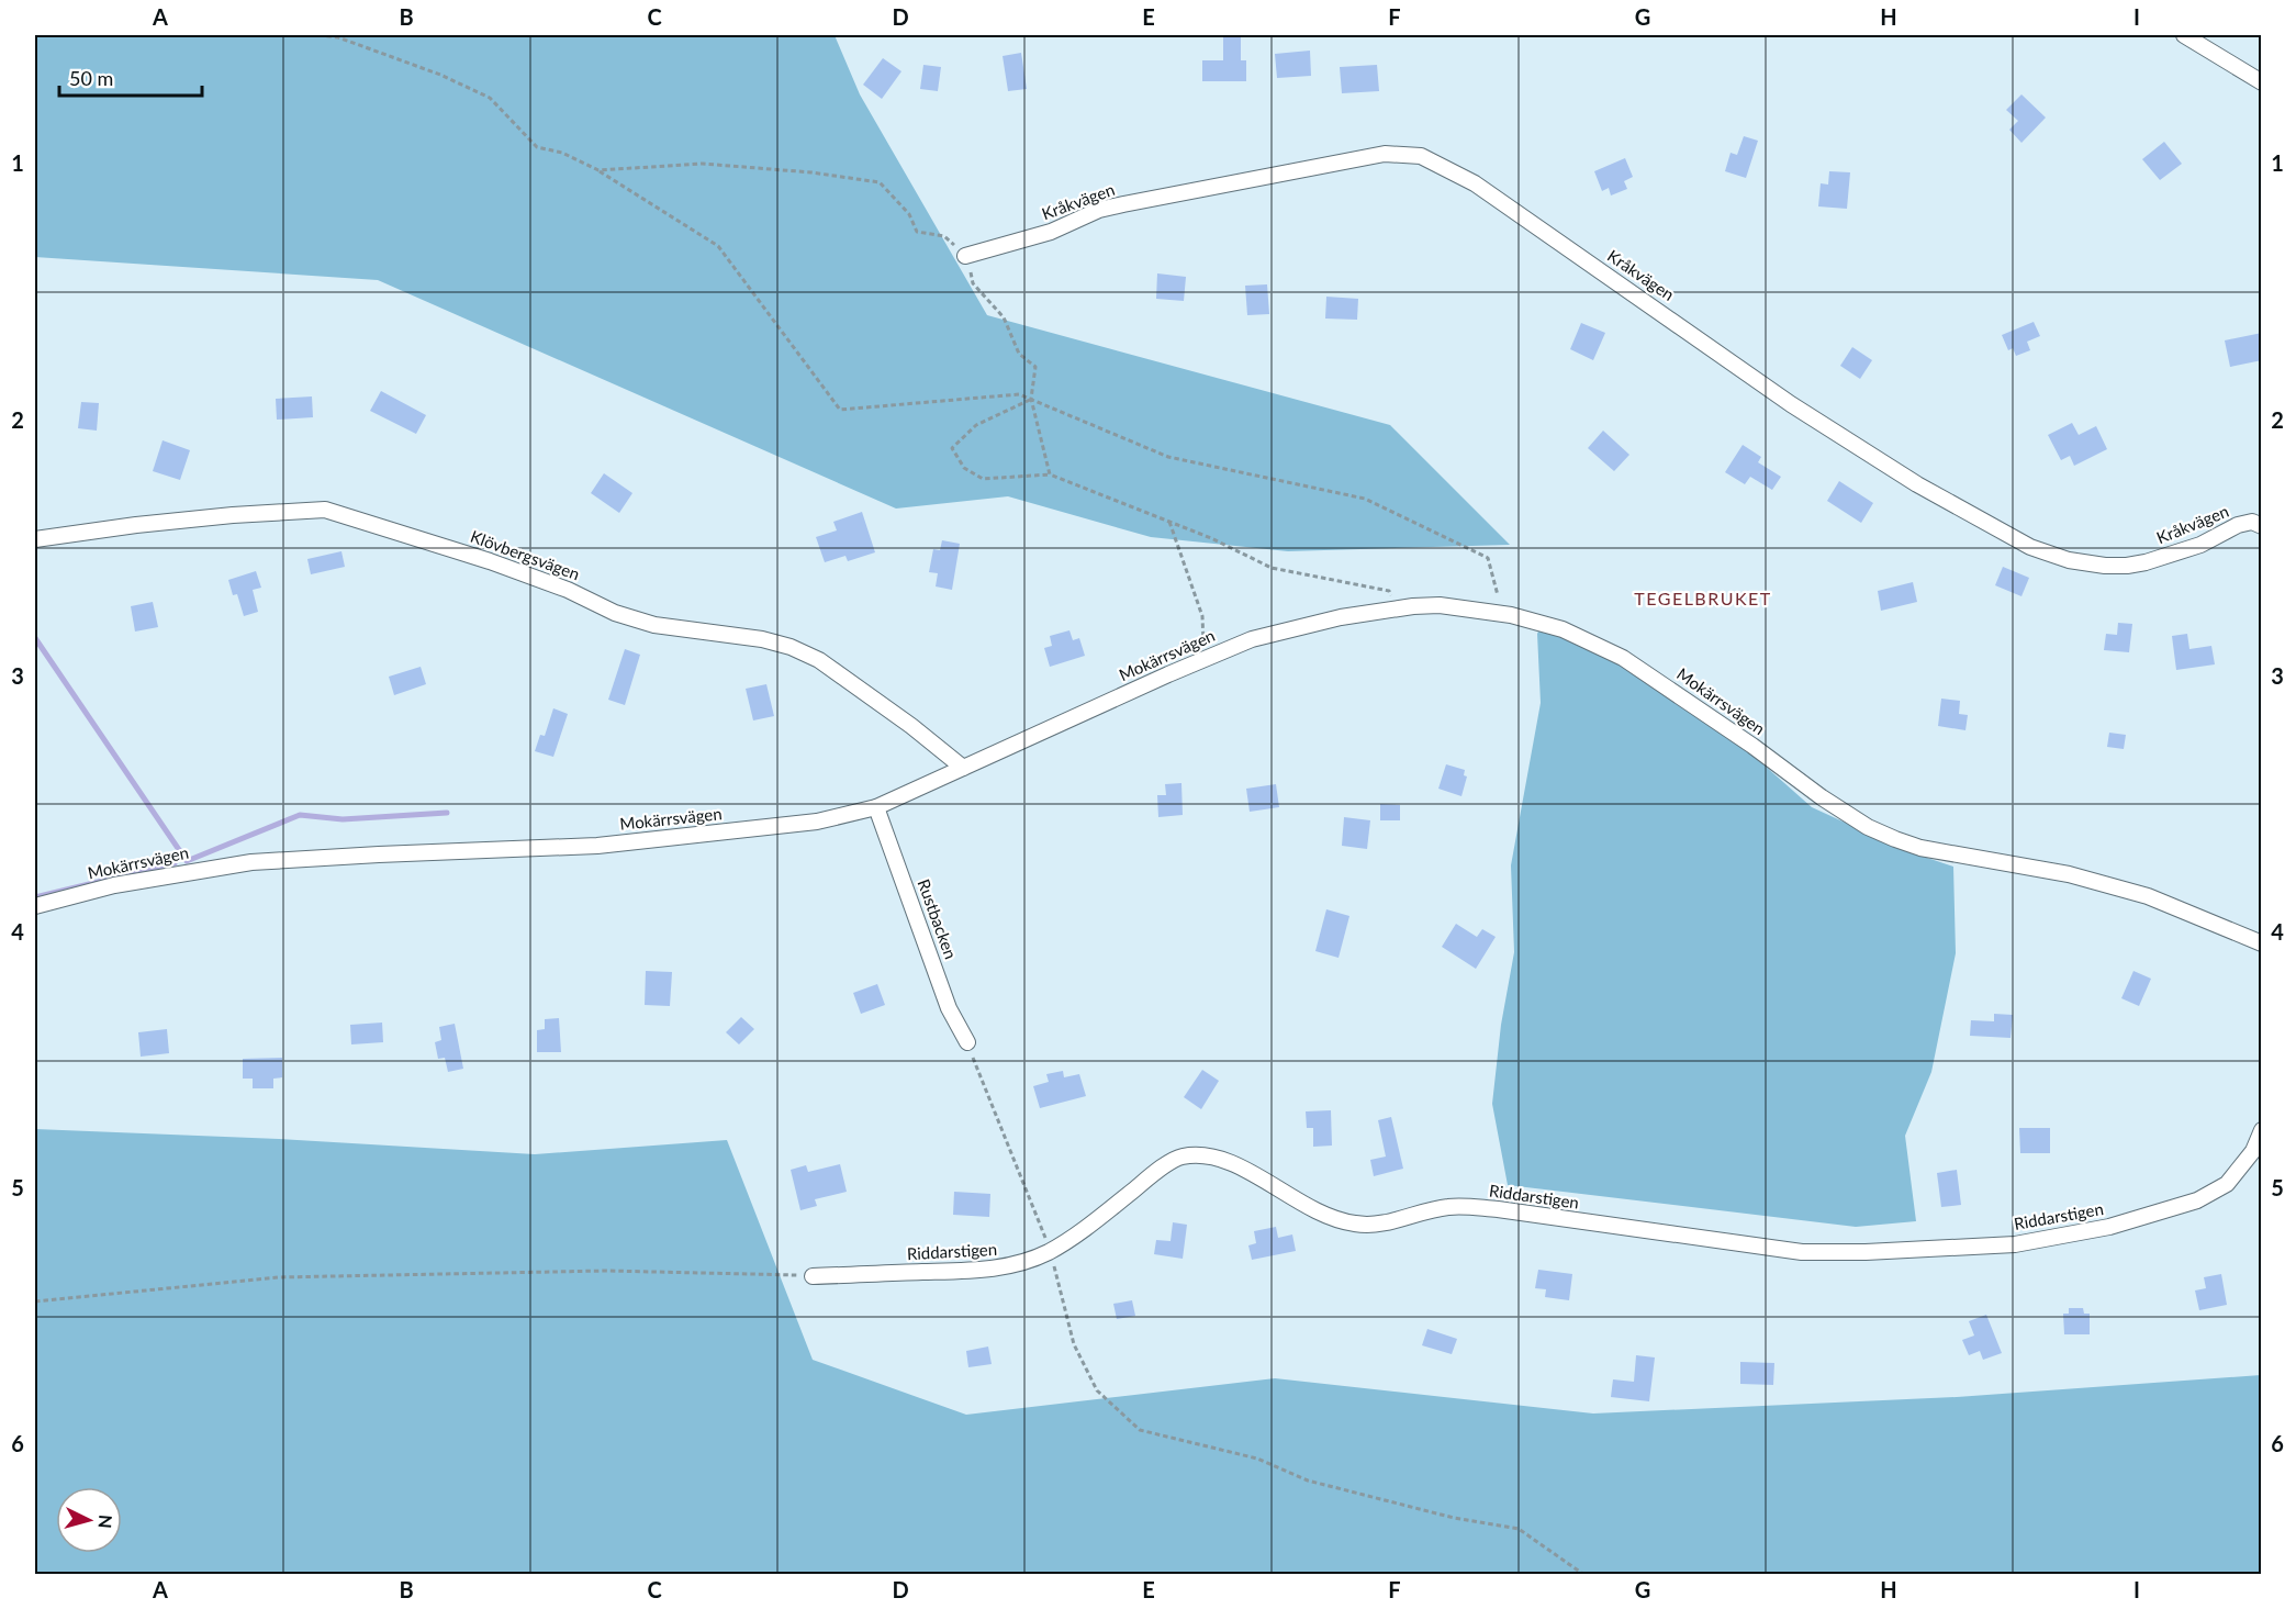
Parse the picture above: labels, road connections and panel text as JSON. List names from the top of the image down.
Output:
{
  "streets": {
    "street": [
      "Kråkvägen",
      "Klövbergsvägen",
      "Mokärrsvägen",
      "Rustbacken",
      "Riddarstigen"
    ]
  },
  "crossings": [
    ["Klövbergsvägen", "Mokärrsvägen"],
    ["Mokärrsvägen", "Rustbacken"]
  ],
  "districts": ["TEGELBRUKET"],
  "scale_bar": "50 m",
  "north": "right",
  "grid": {
    "columns": [
      "A",
      "B",
      "C",
      "D",
      "E",
      "F",
      "G",
      "H",
      "I"
    ],
    "rows": [
      "1",
      "2",
      "3",
      "4",
      "5",
      "6"
    ]
  }
}
